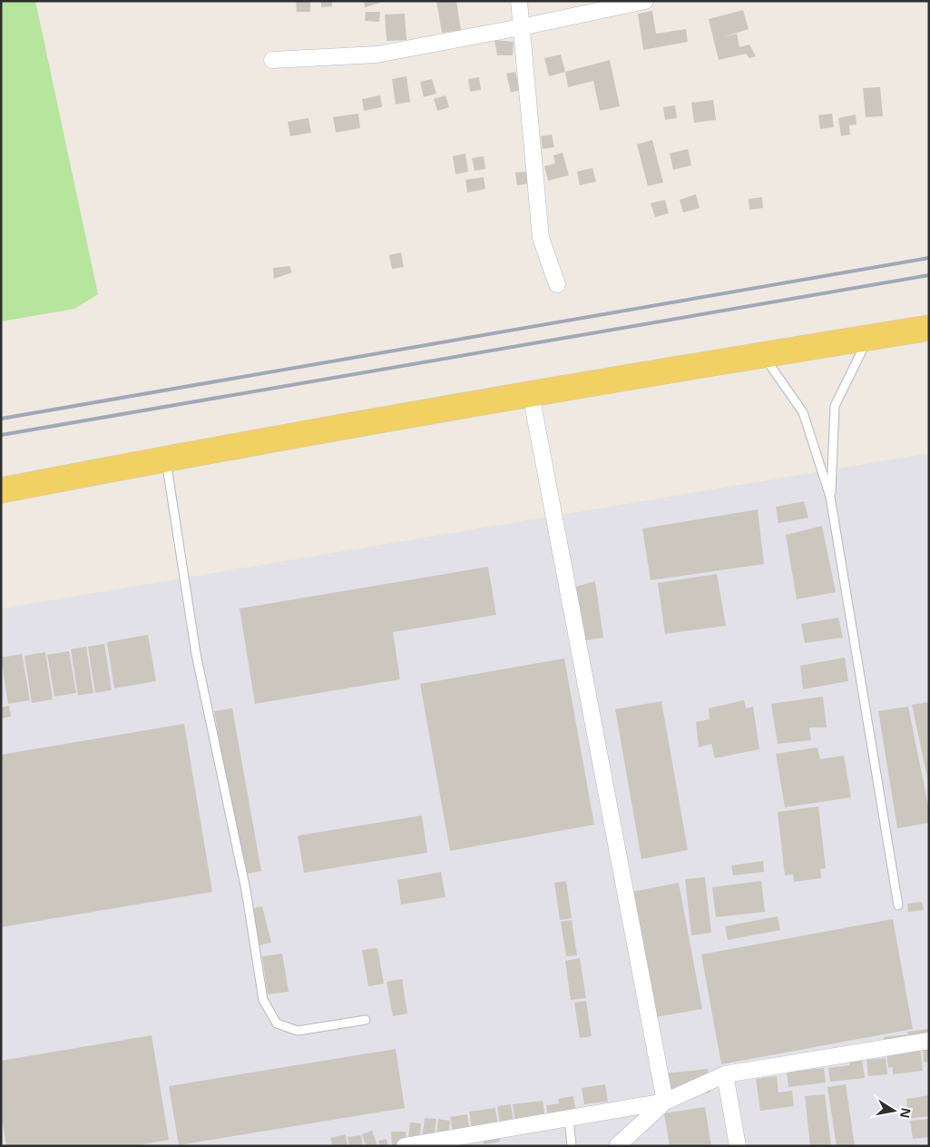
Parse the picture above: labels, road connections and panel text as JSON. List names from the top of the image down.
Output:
{
  "north": "right"
}
